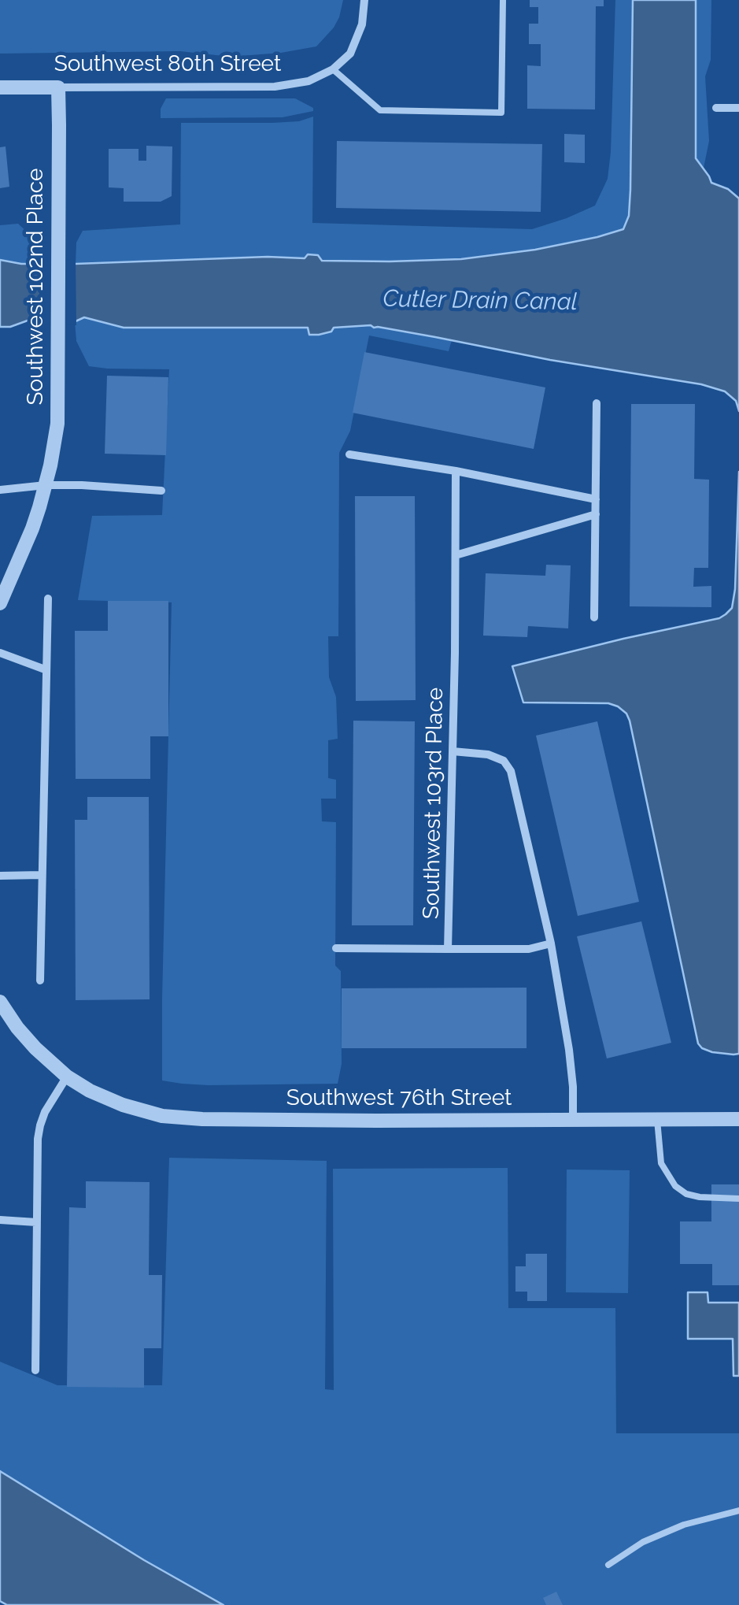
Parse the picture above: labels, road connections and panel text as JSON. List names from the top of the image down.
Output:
{
  "streets": {
    "street": [
      "Southwest 80th Street",
      "Southwest 102nd Place",
      "Southwest 103rd Place",
      "Southwest 76th Street"
    ]
  },
  "crossings": [
    ["Southwest 80th Street", "Southwest 102nd Place"]
  ],
  "water": ["Cutler Drain Canal"]
}
